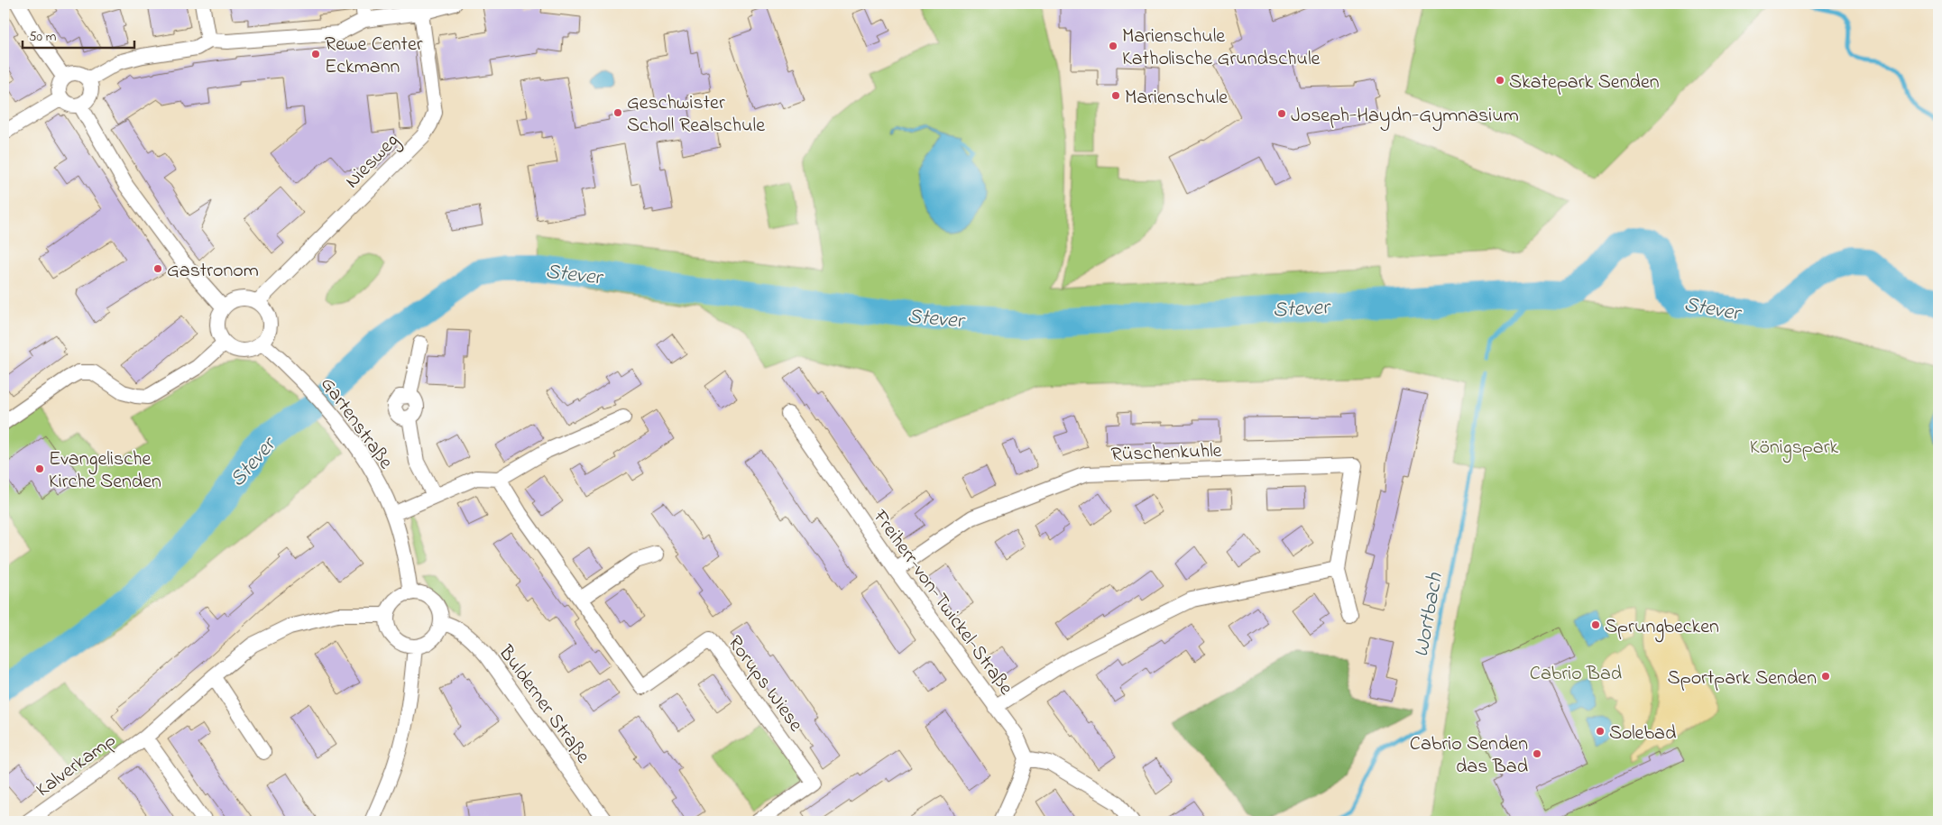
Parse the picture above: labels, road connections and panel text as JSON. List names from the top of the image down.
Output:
{
  "streets": {
    "street": [
      "Niesweg",
      "Gartenstraße",
      "Rüschenkuhle",
      "Freiherr-von-Twickel-Straße",
      "Rorups Wiese",
      "Bulderner Straße",
      "Kalverkamp"
    ]
  },
  "crossings": [
    ["Niesweg", "Gartenstraße"],
    ["Gartenstraße", "Bulderner Straße"],
    ["Gartenstraße", "Kalverkamp"],
    ["Rüschenkuhle", "Freiherr-von-Twickel-Straße"],
    ["Bulderner Straße", "Kalverkamp"]
  ],
  "water": ["Stever", "Wortbach"],
  "parks": ["Königspark", "Cabrio Bad"],
  "places": [
    "Marienschule Katholische Grundschule",
    "Rewe Center Eckmann",
    "Skatepark Senden",
    "Marienschule",
    "Geschwister Scholl Realschule",
    "Joseph-Haydn-Gymnasium",
    "Gastronom",
    "Evangelische Kirche Senden",
    "Sprungbecken",
    "Sportpark Senden",
    "Solebad",
    "Cabrio Senden das Bad"
  ],
  "scale_bar": "50 m"
}
